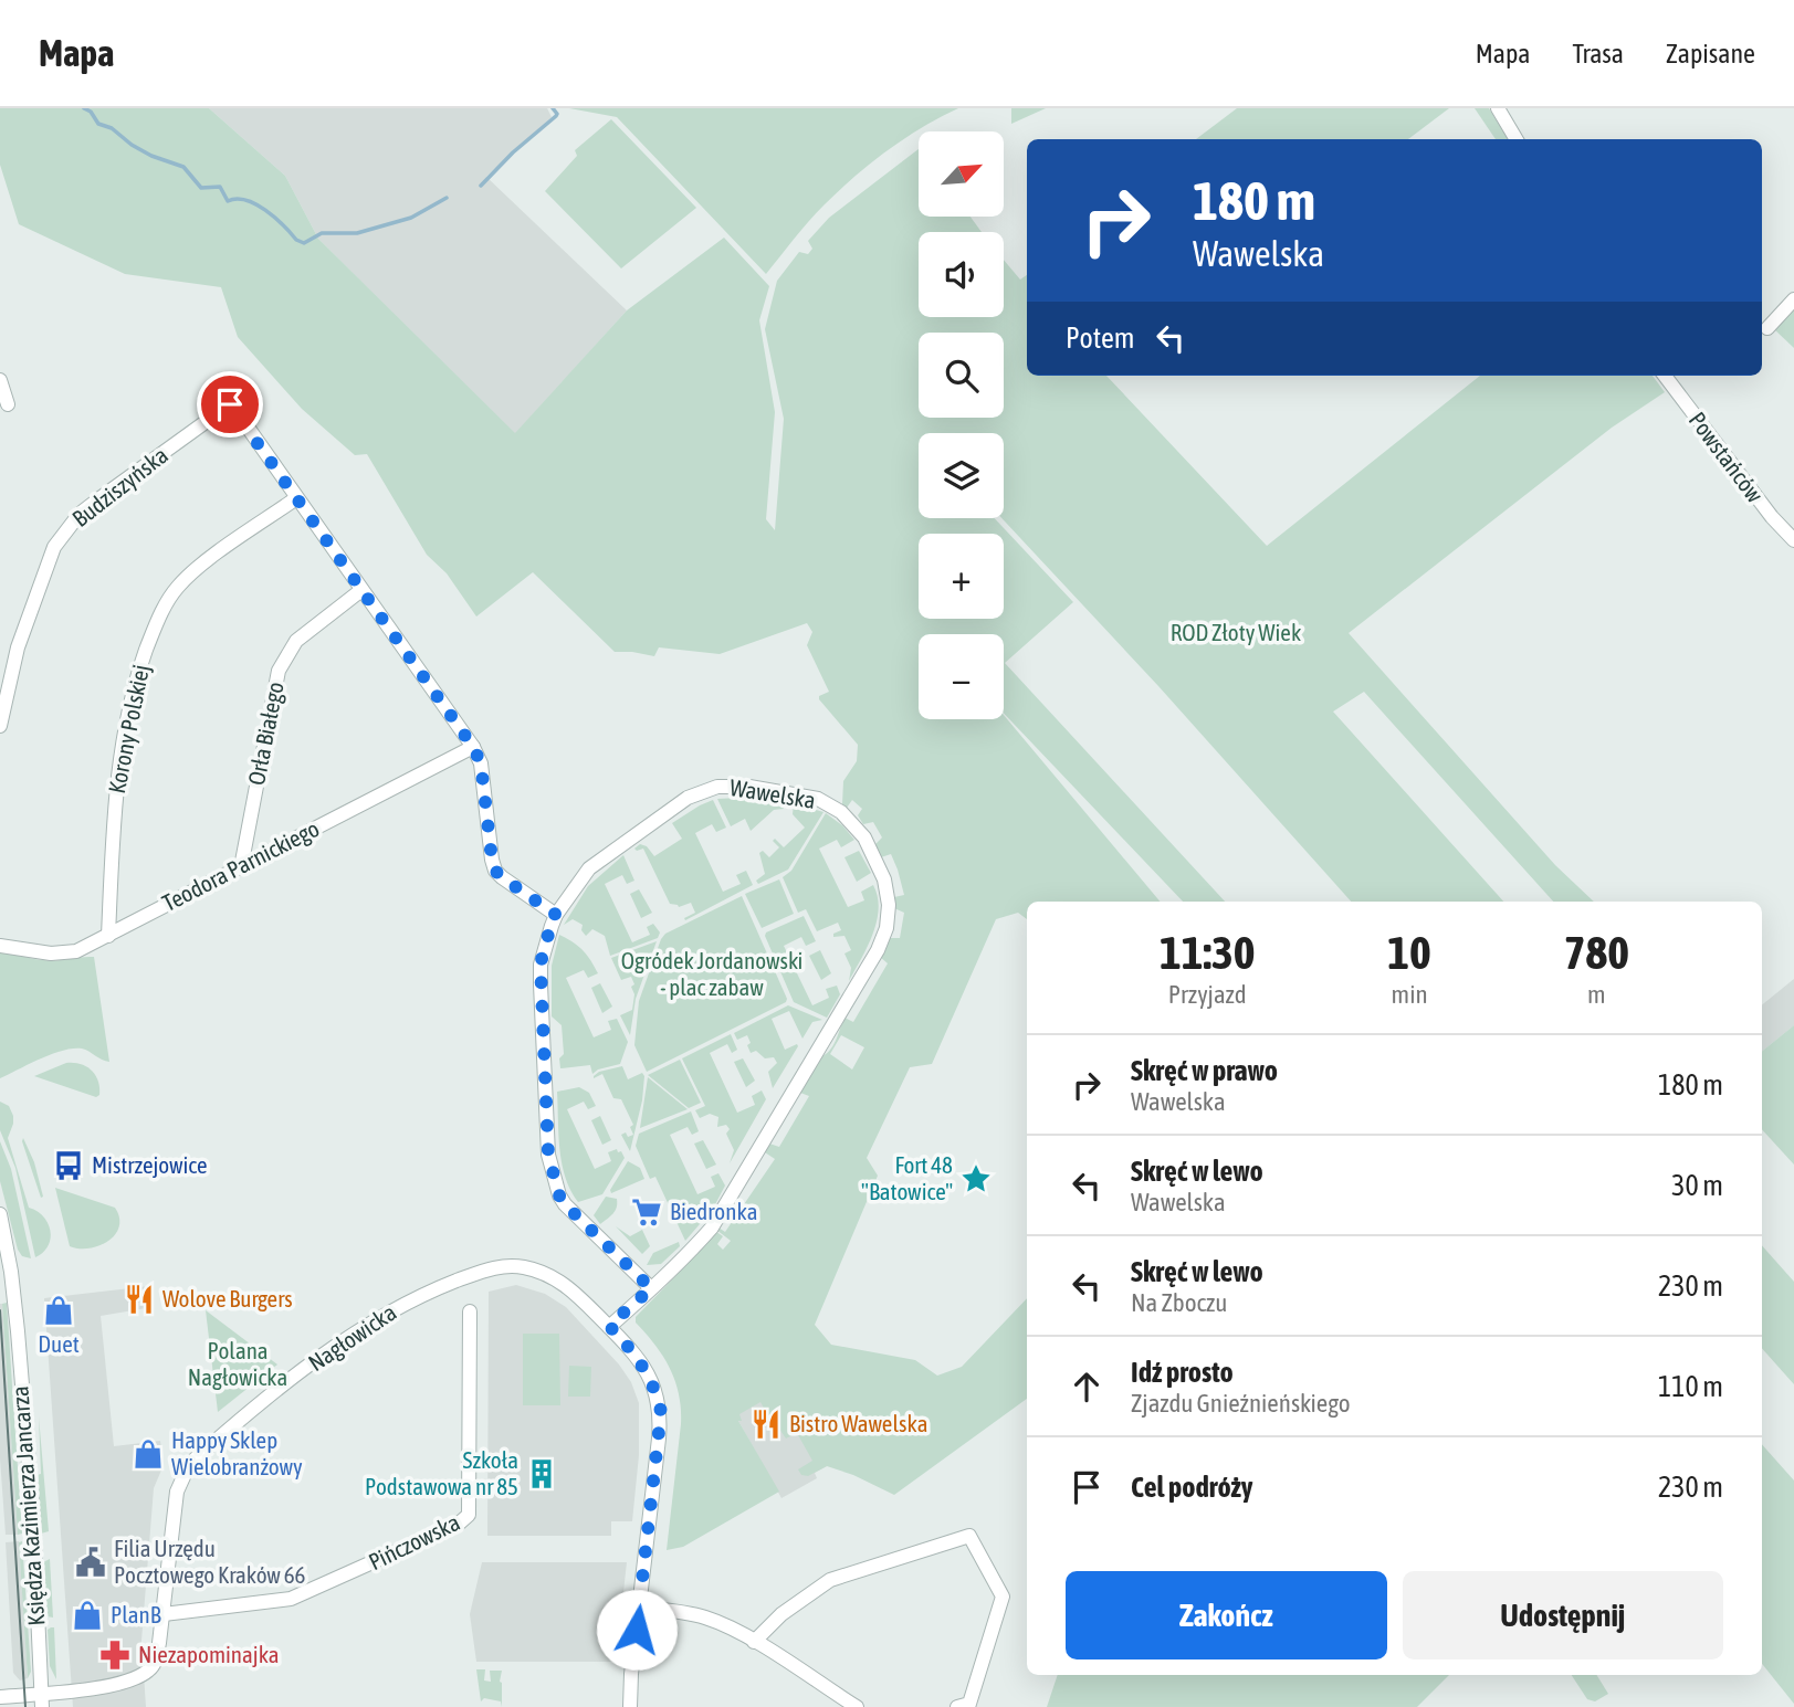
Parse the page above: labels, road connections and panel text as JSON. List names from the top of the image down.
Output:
{
  "streets": {
    "street": [
      "Powstańców",
      "Budziszyńska",
      "Korony Polskiej",
      "Orła Białego",
      "Wawelska",
      "Teodora Parnickiego",
      "Nagłowicka",
      "Księdza Kazimierza Jancarza",
      "Pińczowska"
    ]
  },
  "crossings": [
    ["Korony Polskiej", "Teodora Parnickiego"],
    ["Orła Białego", "Teodora Parnickiego"],
    ["Wawelska", "Nagłowicka"],
    ["Nagłowicka", "Księdza Kazimierza Jancarza"],
    ["Nagłowicka", "Pińczowska"]
  ],
  "parks": ["ROD Złoty Wiek", "Ogródek Jordanowski - plac zabaw", "Polana Nagłowicka"],
  "places": {
    "bus stop": ["Mistrzejowice"],
    "place": ["Fort 48 \"Batowice\""],
    "supermarket": ["Biedronka"],
    "restaurant": ["Wolove Burgers", "Bistro Wawelska"],
    "shop": ["Duet", "Happy Sklep Wielobranżowy", "PlanB"],
    "building": ["Szkoła Podstawowa nr 85"],
    "public building": ["Filia Urzędu Pocztowego Kraków 66"],
    "pharmacy": ["Niezapominajka"]
  },
  "north": "top right",
  "page": {
    "header": "Mapa",
    "nav": ["Mapa", "Trasa", "Zapisane"],
    "map_buttons": ["+", "−"],
    "turn": ["180 m", "Wawelska"],
    "then": "Potem",
    "eta": [
      "11:30",
      "Przyjazd",
      "10",
      "min",
      "780",
      "m"
    ],
    "list": [
      {
        "name": "Skręć w prawo",
        "note": "Wawelska",
        "value": "180 m"
      },
      {
        "name": "Skręć w lewo",
        "note": "Wawelska",
        "value": "30 m"
      },
      {
        "name": "Skręć w lewo",
        "note": "Na Zboczu",
        "value": "230 m"
      },
      {
        "name": "Idź prosto",
        "note": "Zjazdu Gnieźnieńskiego",
        "value": "110 m"
      },
      {
        "name": "Cel podróży",
        "value": "230 m"
      }
    ],
    "buttons": ["Zakończ", "Udostępnij"]
  }
}
